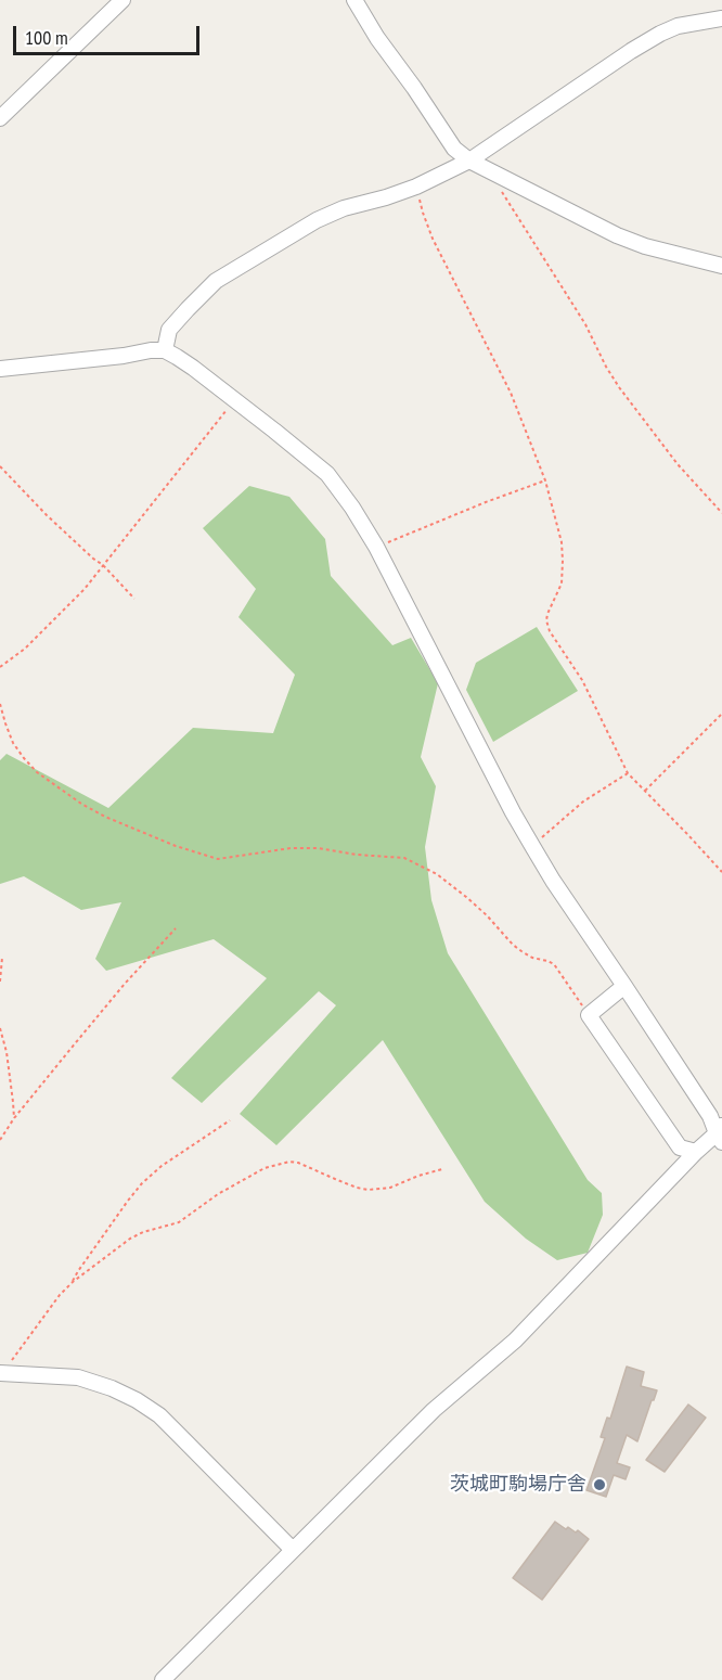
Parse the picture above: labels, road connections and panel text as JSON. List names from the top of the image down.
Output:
{
  "places": ["茨城町駒場庁舎"],
  "scale_bar": "100 m"
}
